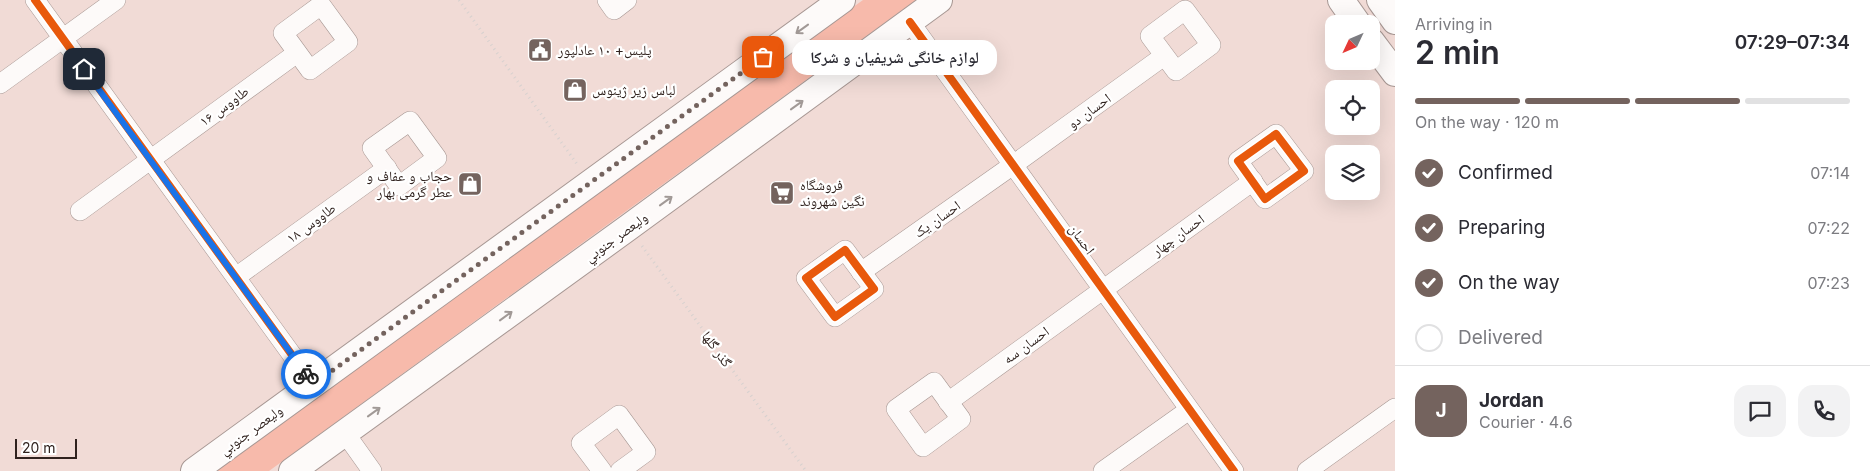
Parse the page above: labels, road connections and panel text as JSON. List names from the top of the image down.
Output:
{
  "streets": {
    "main road": ["وليعصر جنوبي"],
    "street": [
      "طاووس ۱۶",
      "احسان دو",
      "احسان یک",
      "طاووس ۱۸",
      "احسان چهار",
      "احسان",
      "احسان سه"
    ],
    "path": ["گذر گلها"]
  },
  "crossings": [
    ["احسان دو", "احسان یک"],
    ["احسان دو", "احسان"],
    ["احسان یک", "احسان"],
    ["احسان چهار", "احسان"],
    ["احسان چهار", "احسان سه"],
    ["وليعصر جنوبي", "احسان"],
    ["وليعصر جنوبي", "گذر گلها"],
    ["احسان", "احسان سه"]
  ],
  "places": {
    "public building": ["پلیس+ ۱۰ عادلپور"],
    "other": ["لوازم خانگی شریفیان و شرکا"],
    "shop": ["لباس زیر ژینوس", "حجاب و عفاف و عطر گرمی بهار"],
    "supermarket": ["فروشگاه نگین شهروند"]
  },
  "scale_bar": "20 m",
  "north": "bottom left",
  "page": {
    "heading": ["2 min", "Arriving in", "07:29–07:34"],
    "panel": ["Jordan", "Courier · 4.6"],
    "bubble": "لوازم خانگی شریفیان و شرکا",
    "bar": "On the way · 120 m",
    "list": [
      ["Confirmed", "07:14"],
      ["Preparing", "07:22"],
      ["On the way", "07:23"],
      "Delivered"
    ],
    "round": "J",
    "scale": "20 m"
  }
}
